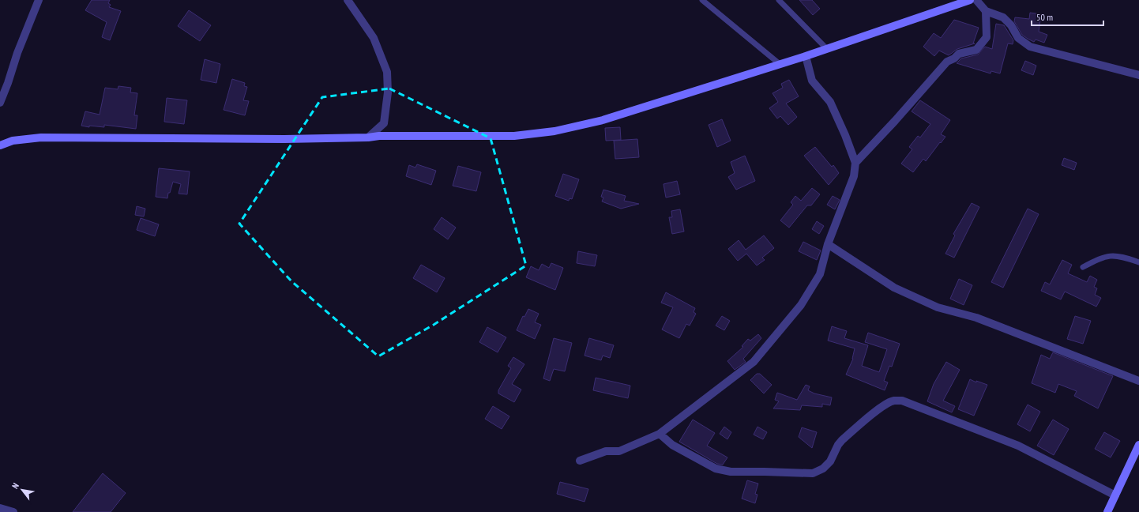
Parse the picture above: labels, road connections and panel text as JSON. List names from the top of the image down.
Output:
{
  "scale_bar": "50 m",
  "north": "top left"
}
